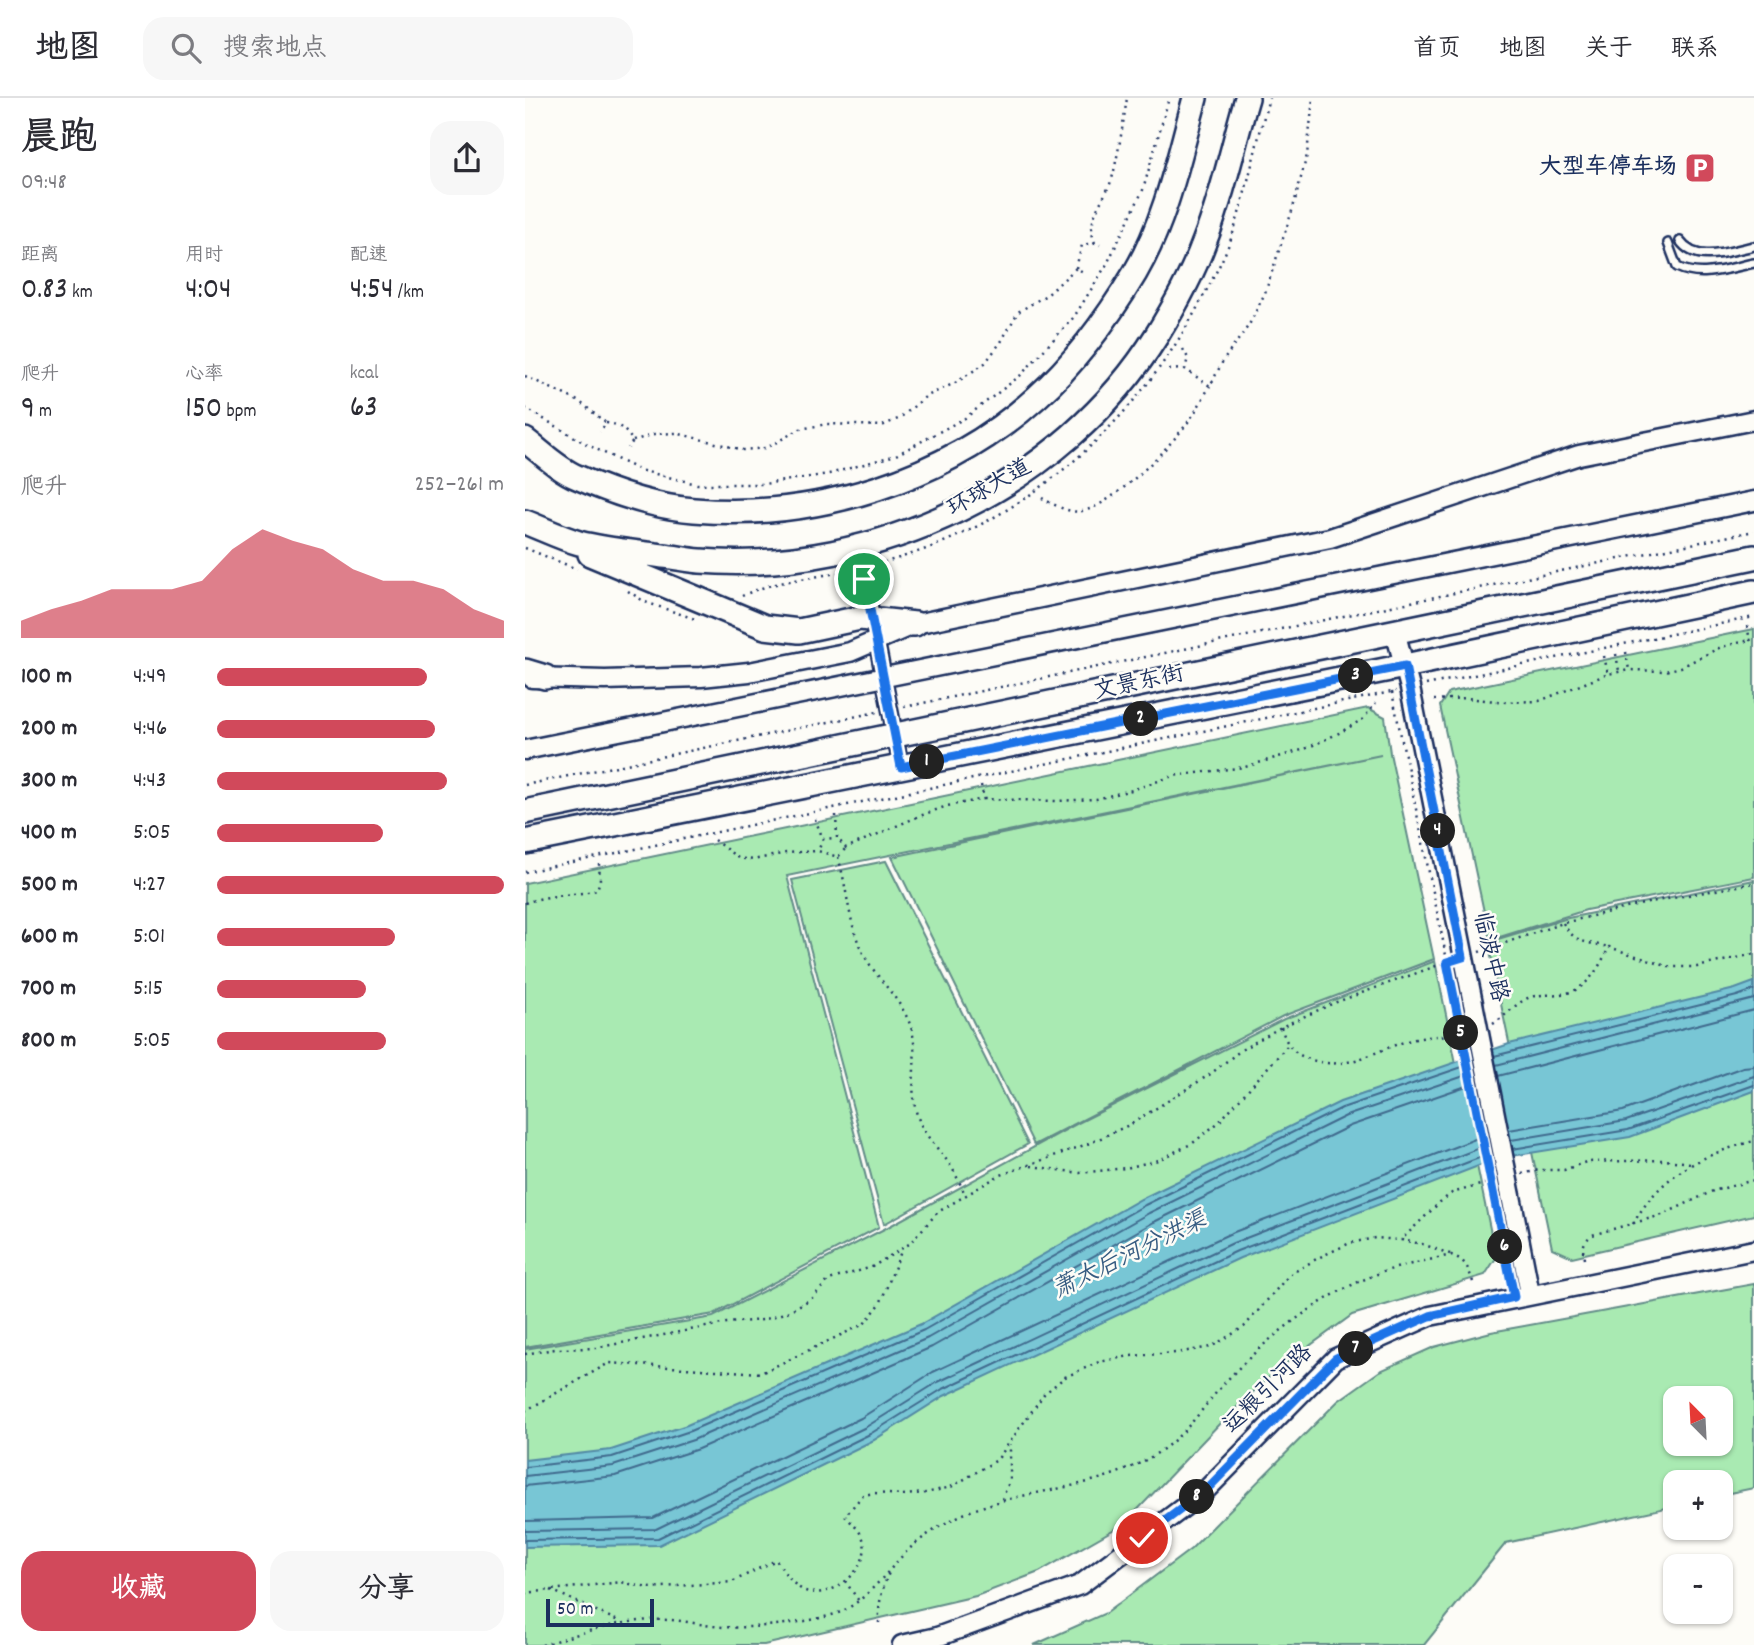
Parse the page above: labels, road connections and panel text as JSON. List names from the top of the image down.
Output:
{
  "streets": {
    "main road": ["环球大道", "文景东街"],
    "street": ["临波中路", "运粮引河路"]
  },
  "crossings": [
    ["文景东街", "临波中路"],
    ["临波中路", "运粮引河路"]
  ],
  "water": ["萧太后河分洪渠"],
  "places": {
    "parking": ["大型车停车场"]
  },
  "scale_bar": "50 m",
  "north": "top left",
  "page": {
    "header": "地图",
    "search": "搜索地点",
    "nav": [
      "首页",
      "地图",
      "关于",
      "联系"
    ],
    "heading": ["晨跑", "09:48"],
    "stats": [
      ["距离", "0.83 km"],
      ["用时", "4:04"],
      ["配速", "4:54 /km"],
      ["爬升", "9 m"],
      ["心率", "150 bpm"],
      ["kcal", "63"]
    ],
    "chart": ["爬升", "252–261 m"],
    "list": [
      {
        "name": "100 m",
        "note": "4:49"
      },
      {
        "name": "200 m",
        "note": "4:46"
      },
      {
        "name": "300 m",
        "note": "4:43"
      },
      {
        "name": "400 m",
        "note": "5:05"
      },
      {
        "name": "500 m",
        "note": "4:27"
      },
      {
        "name": "600 m",
        "note": "5:01"
      },
      {
        "name": "700 m",
        "note": "5:15"
      },
      {
        "name": "800 m",
        "note": "5:05"
      }
    ],
    "pins": [
      "3",
      "2",
      "1",
      "4",
      "5",
      "6",
      "7",
      "8"
    ],
    "map_buttons": ["+", "−"],
    "buttons": ["收藏", "分享"],
    "scale": "50 m"
  }
}
